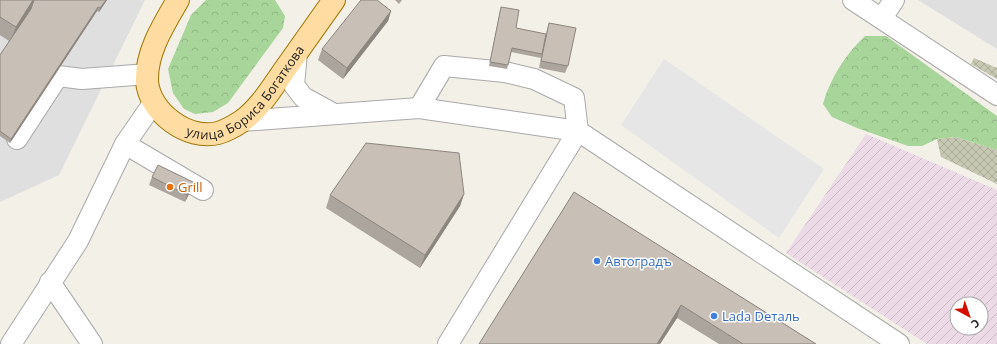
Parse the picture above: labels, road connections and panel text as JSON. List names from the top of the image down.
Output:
{
  "streets": {
    "main road": ["улица Бориса Богаткова"]
  },
  "places": ["Grill", "Автоградъ", "Lada Dеталь"],
  "north": "bottom right"
}
